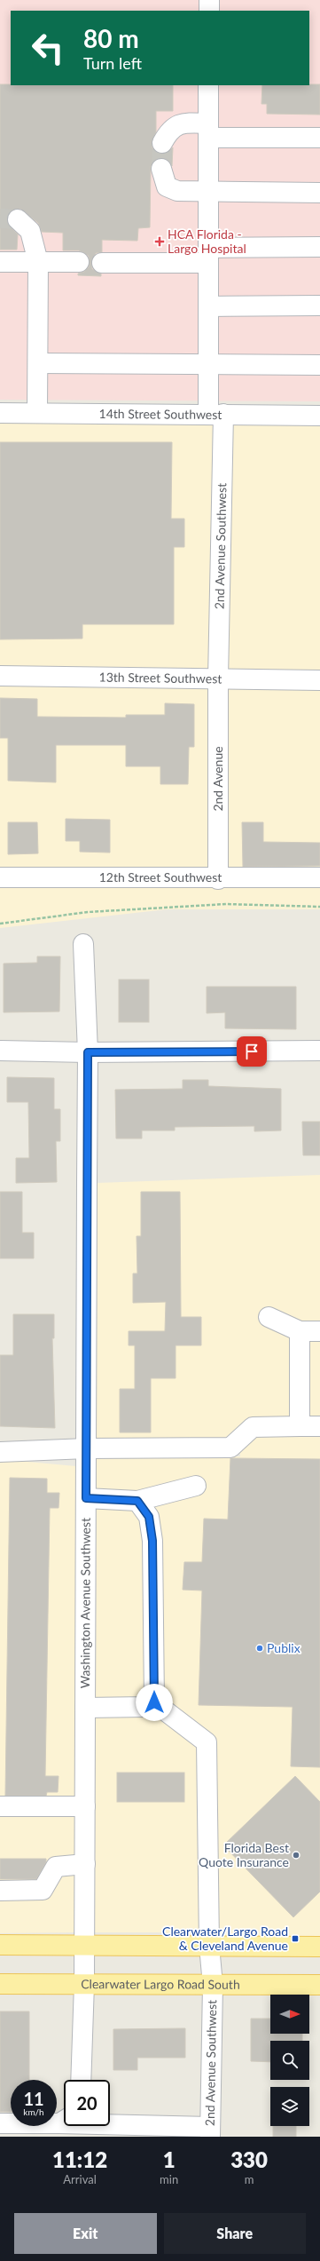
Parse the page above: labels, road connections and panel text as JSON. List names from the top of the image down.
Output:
{
  "streets": {
    "main road": ["Clearwater Largo Road South"],
    "street": [
      "14th Street Southwest",
      "2nd Avenue Southwest",
      "13th Street Southwest",
      "2nd Avenue",
      "12th Street Southwest",
      "Washington Avenue Southwest"
    ]
  },
  "crossings": [
    ["14th Street Southwest", "2nd Avenue Southwest"],
    ["2nd Avenue Southwest", "13th Street Southwest"],
    ["2nd Avenue Southwest", "2nd Avenue"],
    ["2nd Avenue Southwest", "Clearwater Largo Road South"],
    ["13th Street Southwest", "2nd Avenue"],
    ["2nd Avenue", "12th Street Southwest"],
    ["Washington Avenue Southwest", "Clearwater Largo Road South"]
  ],
  "places": {
    "health": ["HCA Florida - Largo Hospital"],
    "other": ["Publix", "Florida Best Quote Insurance"],
    "transit": ["Clearwater/Largo Road & Cleveland Avenue"]
  },
  "north": "right",
  "page": {
    "turn": ["80 m", "Turn left"],
    "speed": "11 km/h",
    "limit": "20",
    "eta": [
      "11:12",
      "Arrival",
      "1",
      "min",
      "330",
      "m"
    ],
    "buttons": ["Exit", "Share"]
  }
}
